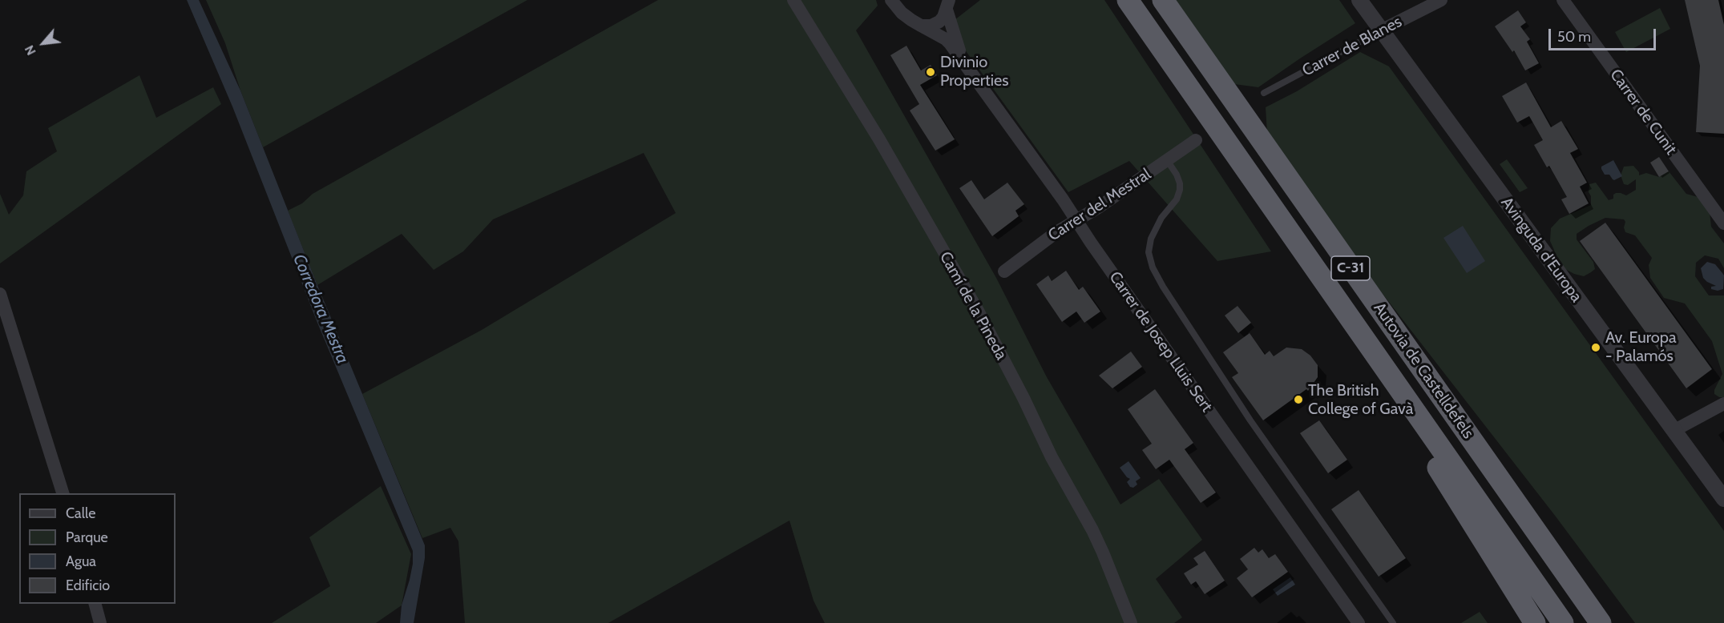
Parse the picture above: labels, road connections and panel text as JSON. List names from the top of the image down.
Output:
{
  "streets": {
    "highway": ["C-31", "Autovia de Castelldefels"],
    "street": [
      "Carrer de Blanes",
      "Carrer de Cunit",
      "Carrer del Mestral",
      "Avinguda d'Europa",
      "Camí de la Pineda",
      "Carrer de Josep Lluis Sert"
    ]
  },
  "crossings": [
    ["Carrer de Blanes", "Avinguda d'Europa"],
    ["Carrer del Mestral", "Carrer de Josep Lluis Sert"]
  ],
  "water": ["Corredora Mestra"],
  "places": ["Divinio Properties", "Av. Europa - Palamós", "The British College of Gavà"],
  "legend": [
    "Calle",
    "Parque",
    "Agua",
    "Edificio"
  ],
  "scale_bar": "50 m",
  "north": "bottom left"
}
